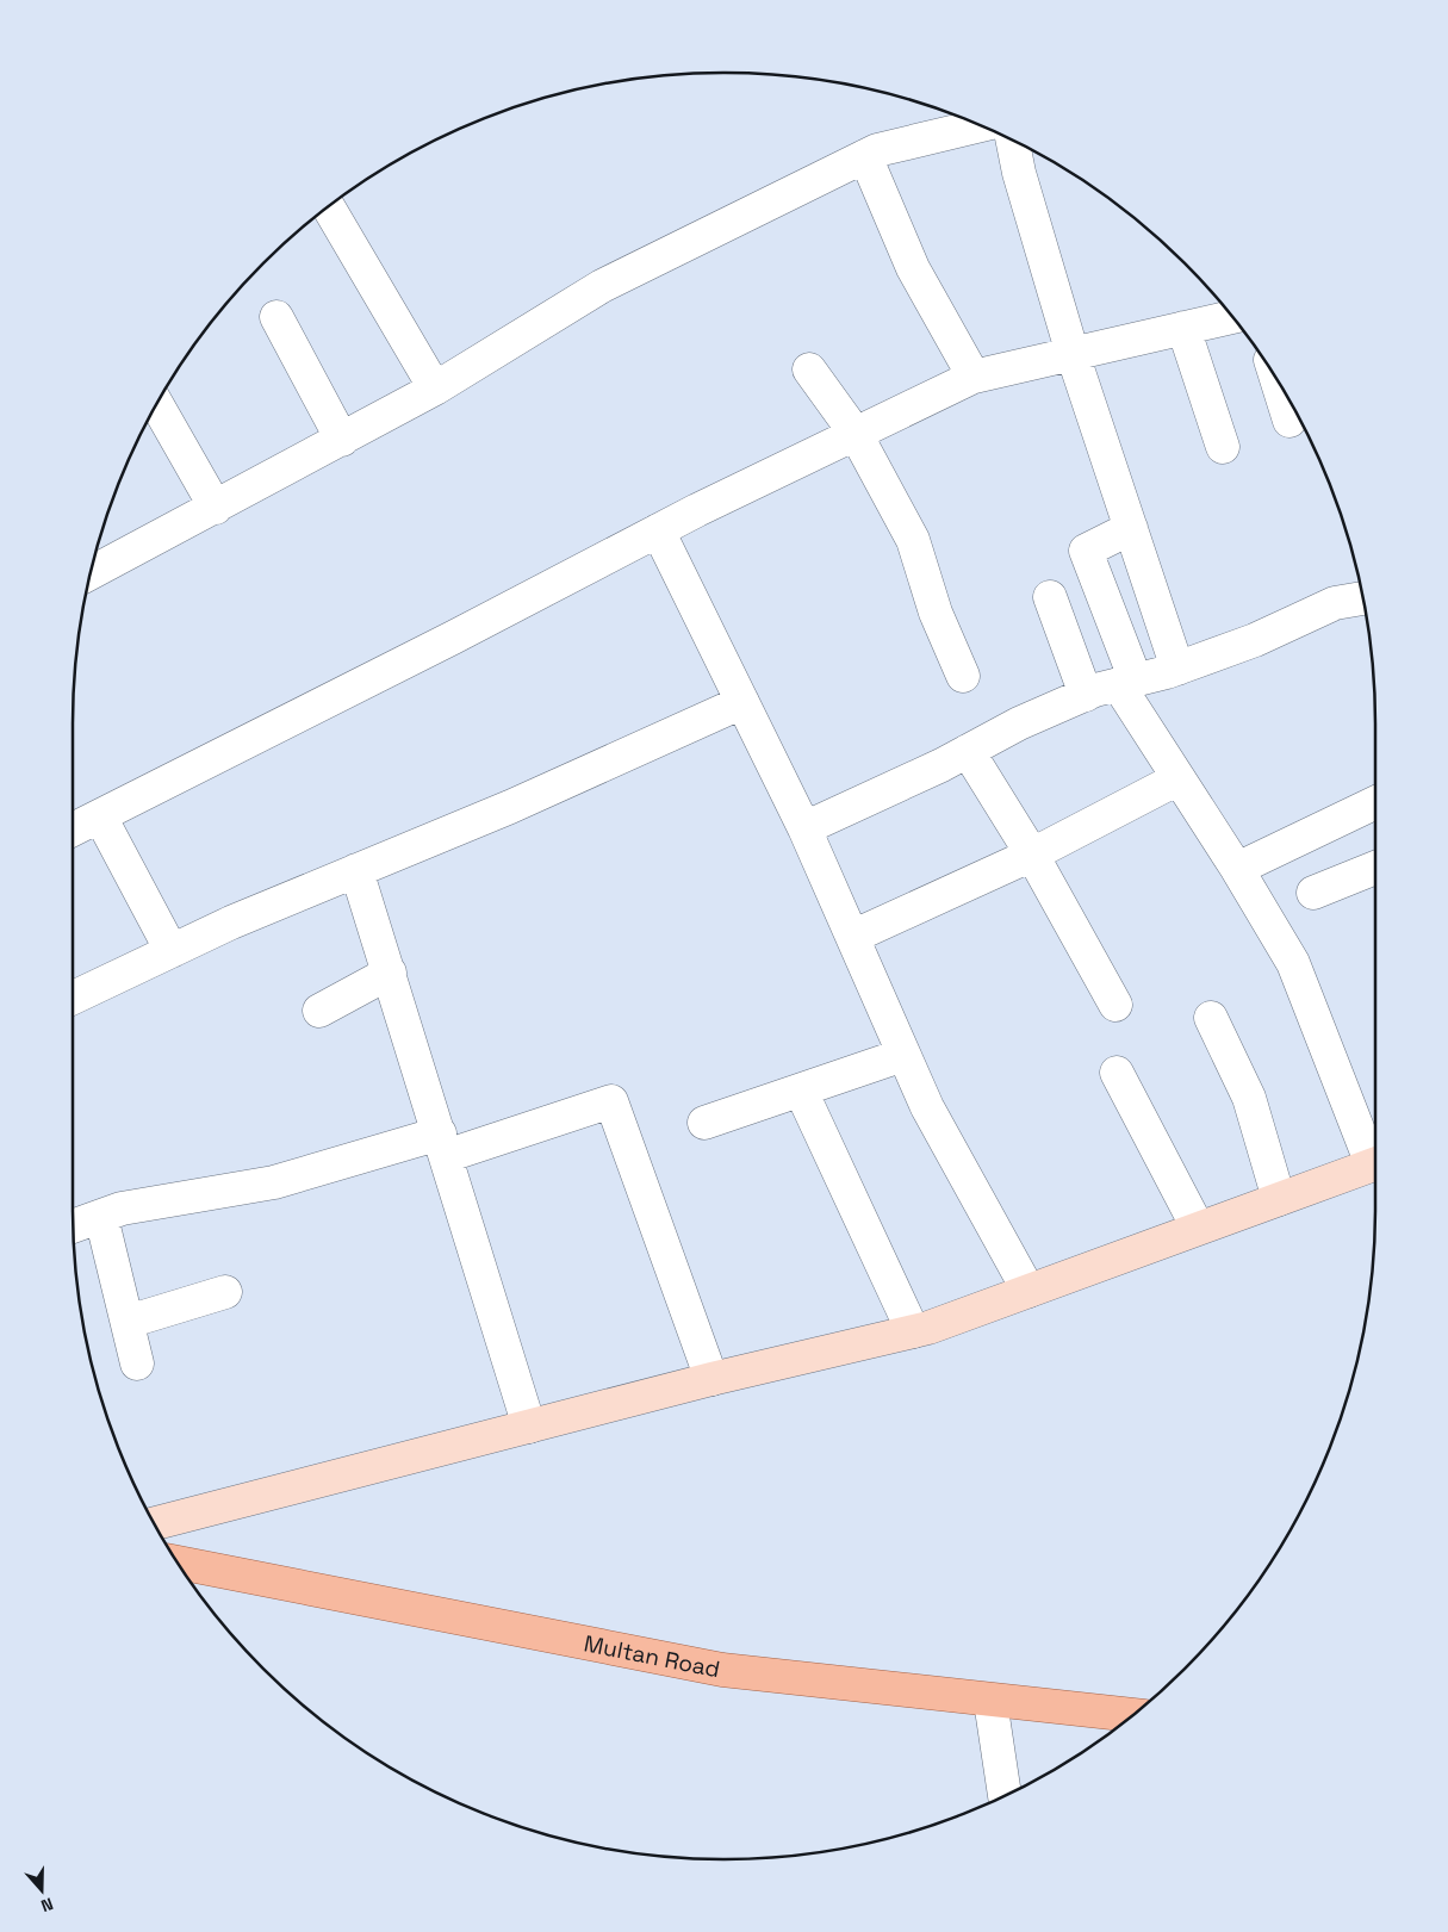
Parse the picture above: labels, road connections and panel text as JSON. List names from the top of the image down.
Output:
{
  "streets": {
    "main road": ["Multan Road"]
  },
  "north": "bottom"
}
